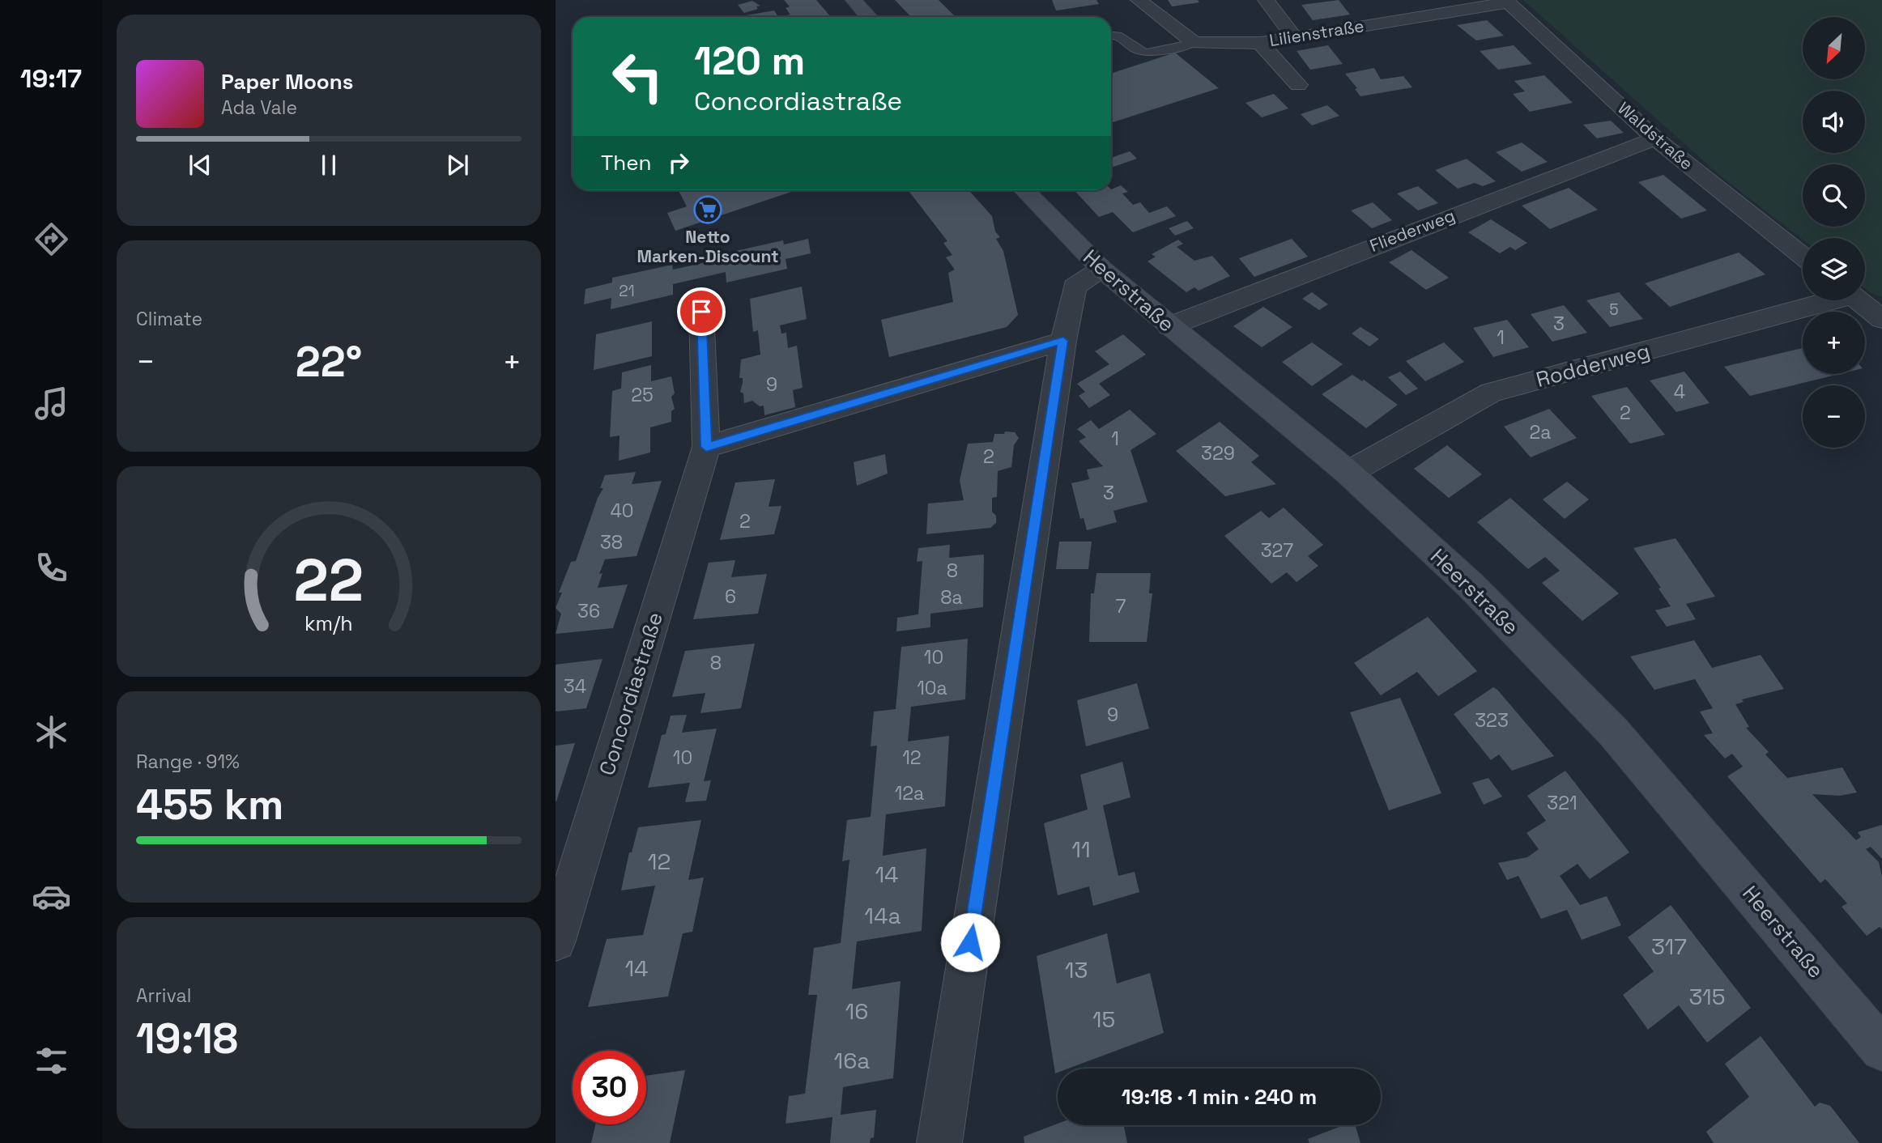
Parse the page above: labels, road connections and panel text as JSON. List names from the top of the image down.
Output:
{
  "streets": {
    "main road": ["Heerstraße"],
    "street": [
      "Lilienstraße",
      "Waldstraße",
      "Fliederweg",
      "Rodderweg",
      "Concordiastraße"
    ]
  },
  "crossings": [
    ["Lilienstraße", "Waldstraße"],
    ["Waldstraße", "Fliederweg"],
    ["Fliederweg", "Heerstraße"],
    ["Heerstraße", "Rodderweg"]
  ],
  "places": {
    "supermarket": ["Netto Marken-Discount"]
  },
  "house_numbers": [
    "21",
    "5",
    "3",
    "1",
    "9",
    "4",
    "25",
    "2",
    "2a",
    "1",
    "329",
    "2",
    "3",
    "40",
    "2",
    "38",
    "327",
    "8",
    "6",
    "8a",
    "7",
    "36",
    "10",
    "8",
    "34",
    "10a",
    "9",
    "323",
    "10",
    "12",
    "12a",
    "321",
    "11",
    "12",
    "14",
    "14a",
    "317",
    "14",
    "13",
    "315",
    "16",
    "15",
    "16a"
  ],
  "north": "bottom left",
  "page": {
    "tabs": "19:17",
    "map_buttons": ["+", "−"],
    "turn": ["120 m", "Concordiastraße"],
    "song": ["Paper Moons", "Ada Vale"],
    "then": "Then",
    "tile": [
      "Climate",
      ["Range · 91%", "455 km"],
      ["Arrival", "19:18"]
    ],
    "heat": ["−", "22°", "+"],
    "limit": "30",
    "trip": "19:18 · 1 min · 240 m",
    "gauge": ["22", "km/h"]
  }
}
